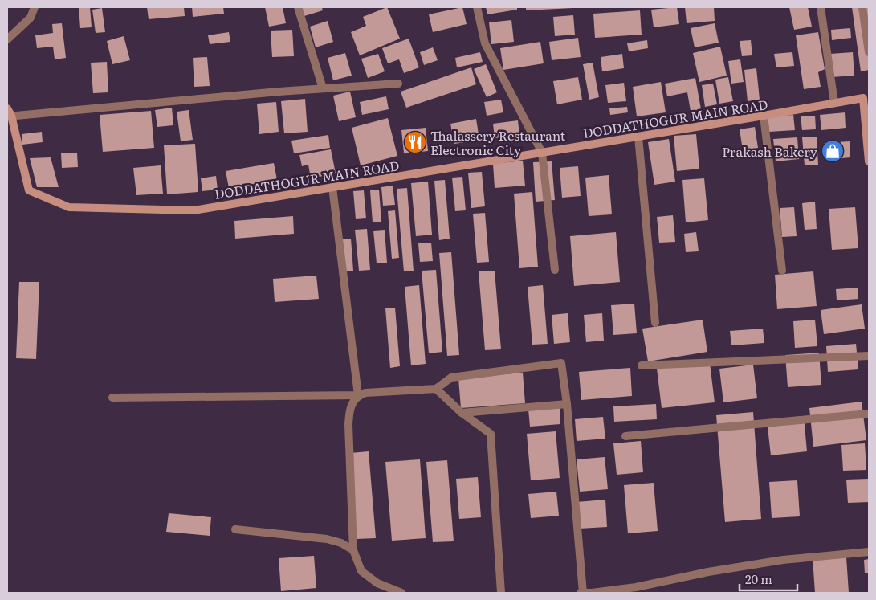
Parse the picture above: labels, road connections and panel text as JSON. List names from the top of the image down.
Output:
{
  "streets": {
    "street": ["DODDATHOGUR MAIN ROAD"]
  },
  "places": {
    "restaurant": ["Thalassery Restaurant Electronic City"],
    "shop": ["Prakash Bakery"]
  },
  "scale_bar": "20 m"
}
